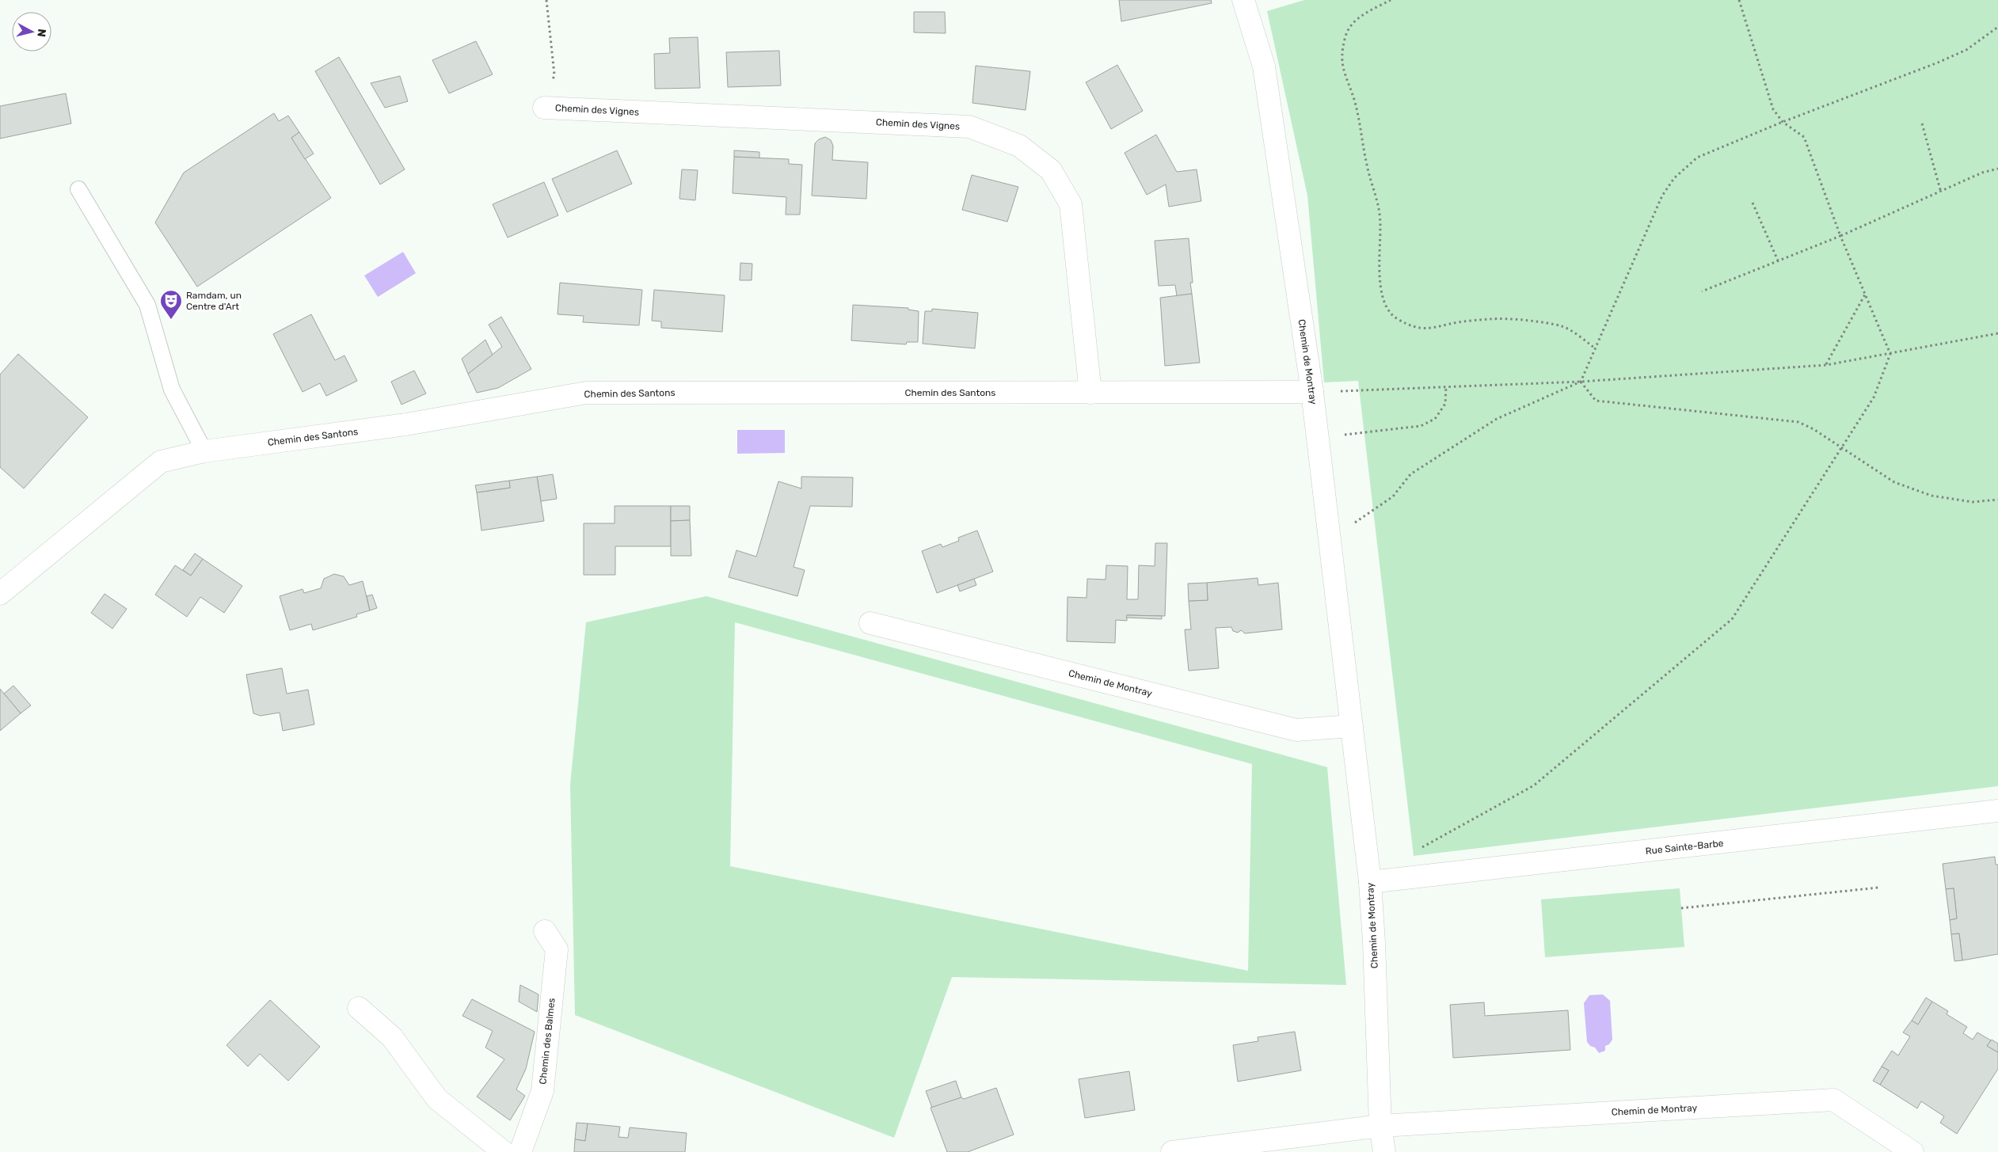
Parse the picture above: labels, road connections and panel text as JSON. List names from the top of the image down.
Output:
{
  "streets": {
    "street": [
      "Chemin des Vignes",
      "Chemin de Montray",
      "Chemin des Santons",
      "Rue Sainte-Barbe",
      "Chemin des Balmes"
    ]
  },
  "crossings": [
    ["Chemin des Vignes", "Chemin des Santons"],
    ["Chemin de Montray", "Chemin des Santons"],
    ["Chemin de Montray", "Rue Sainte-Barbe"]
  ],
  "places": {
    "theatre": ["Ramdam, un Centre d'Art"]
  },
  "north": "right"
}
